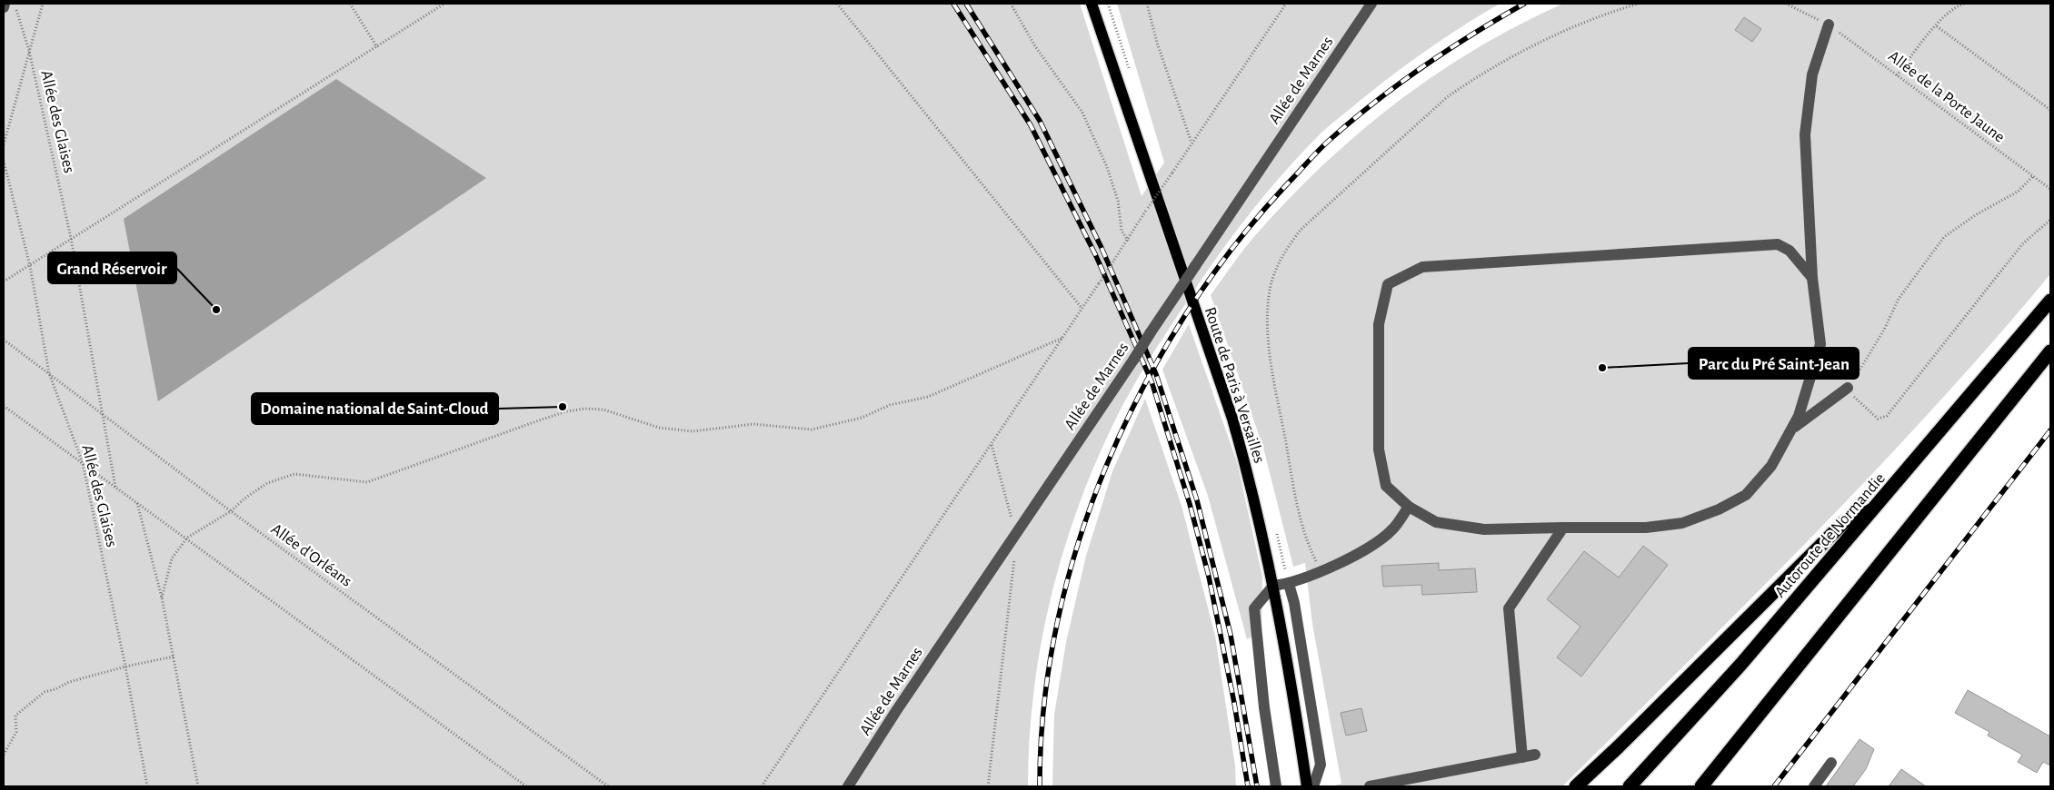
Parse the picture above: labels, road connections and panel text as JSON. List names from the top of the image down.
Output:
{
  "streets": {
    "highway": ["Autoroute de Normandie"],
    "main road": ["Route de Paris à Versailles"],
    "street": ["Allée de Marnes"],
    "path": ["Allée de la Porte Jaune", "Allée des Glaises", "Allée d'Orléans"]
  },
  "crossings": [
    ["Allée des Glaises", "Allée d'Orléans"]
  ],
  "places": ["Grand Réservoir", "Parc du Pré Saint-Jean", "Domaine national de Saint-Cloud"]
}
